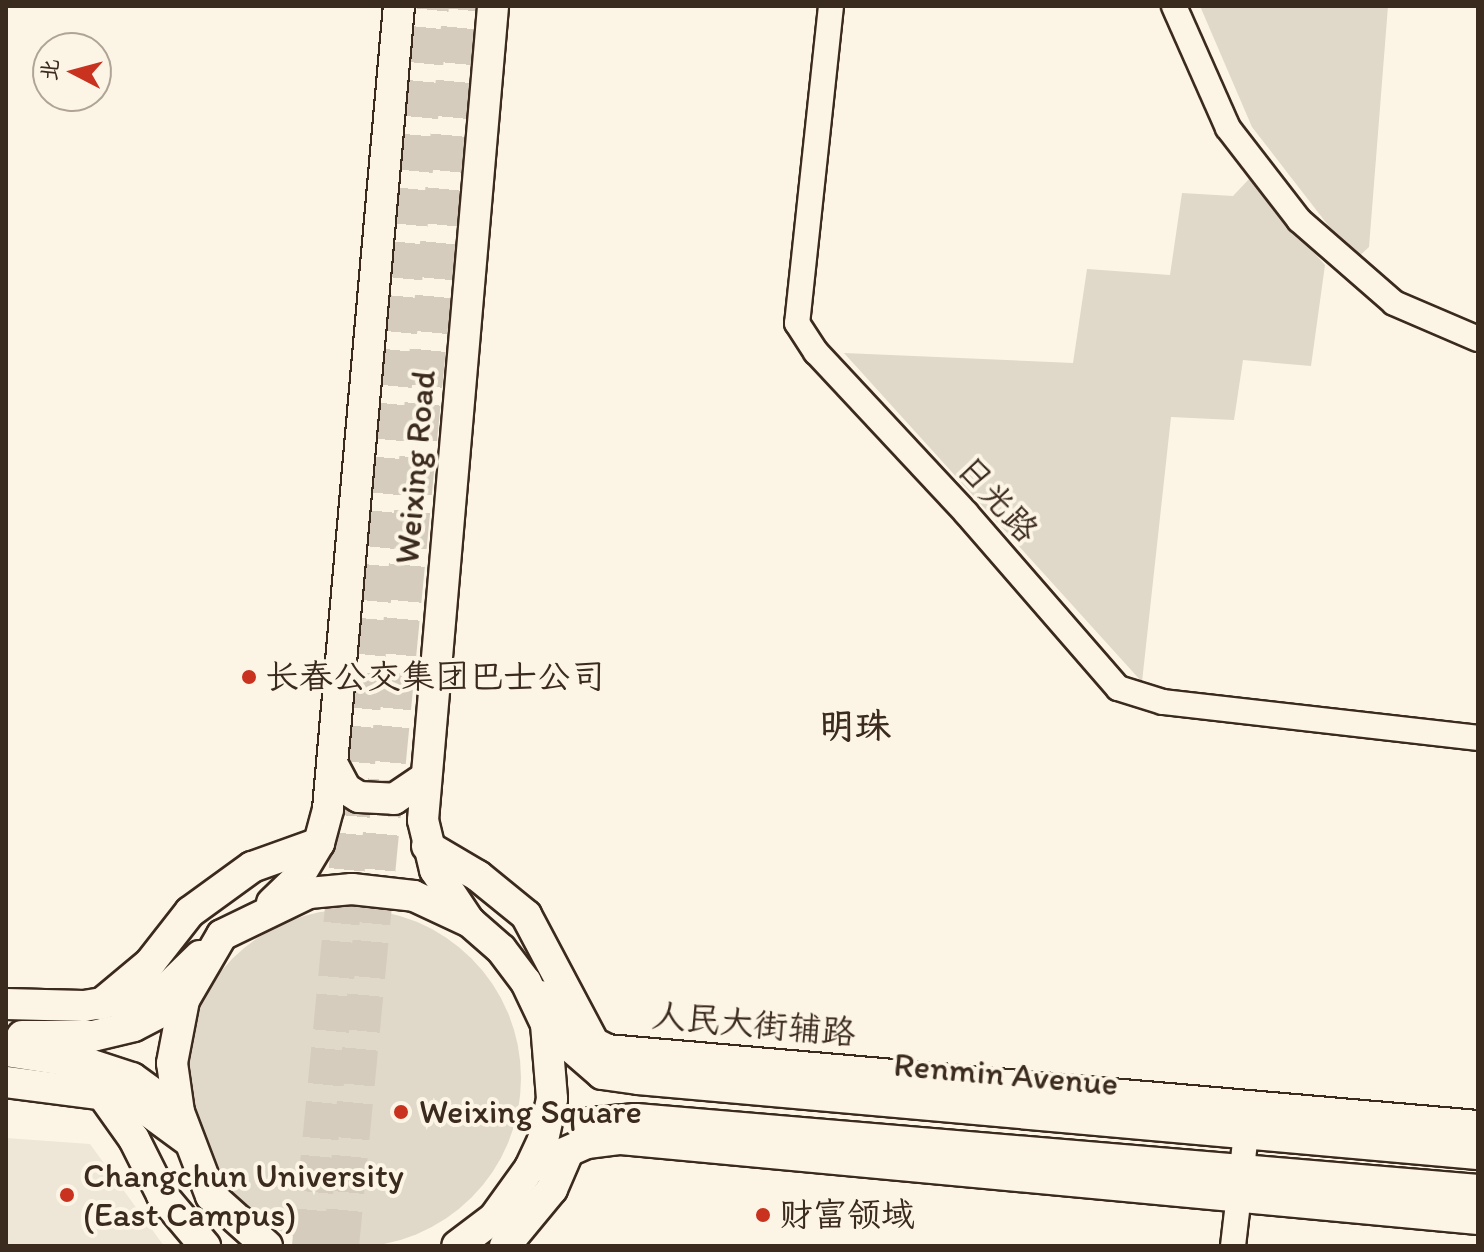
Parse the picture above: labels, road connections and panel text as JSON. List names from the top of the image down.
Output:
{
  "streets": {
    "main road": ["Weixing Road", "人民大街辅路", "Renmin Avenue"],
    "street": ["日光路"]
  },
  "crossings": [
    ["人民大街辅路", "Renmin Avenue"]
  ],
  "districts": ["明珠"],
  "places": [
    "长春公交集团巴士公司",
    "Weixing Square",
    "Changchun University (East Campus)",
    "财富领域"
  ],
  "north": "left"
}
